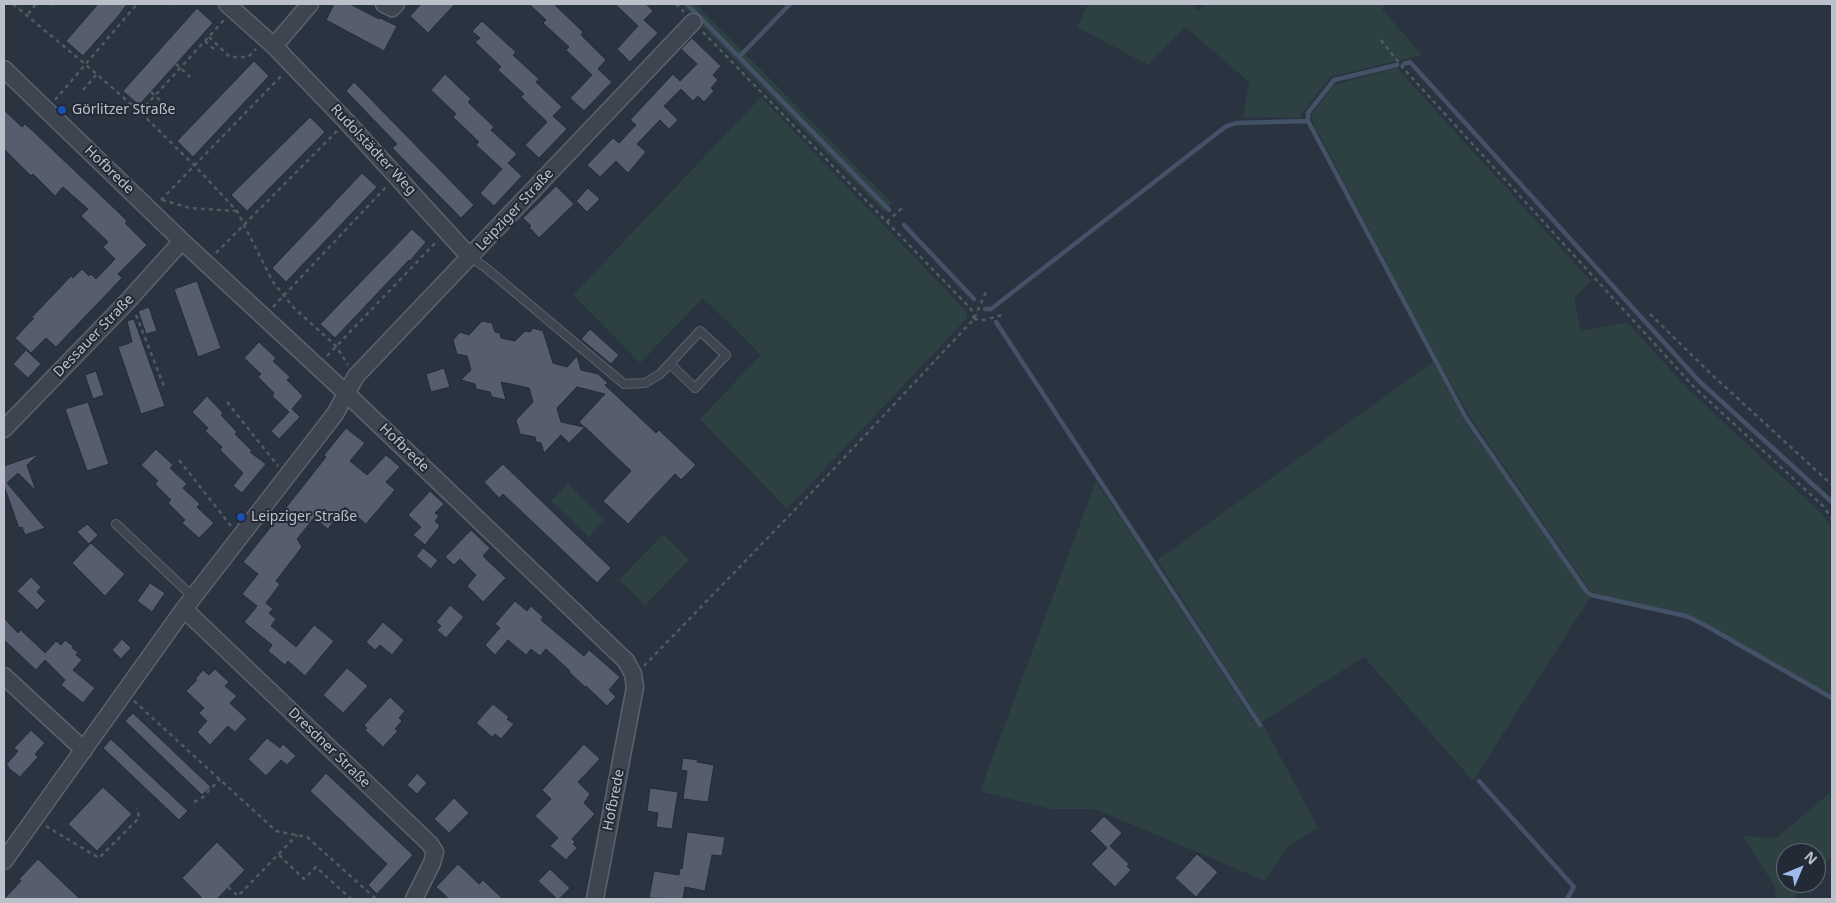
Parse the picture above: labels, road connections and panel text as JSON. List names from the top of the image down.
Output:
{
  "streets": {
    "street": [
      "Rudolstädter Weg",
      "Hofbrede",
      "Leipziger Straße",
      "Dessauer Straße",
      "Dresdner Straße"
    ]
  },
  "crossings": [
    ["Rudolstädter Weg", "Leipziger Straße"],
    ["Hofbrede", "Leipziger Straße"],
    ["Hofbrede", "Dessauer Straße"],
    ["Leipziger Straße", "Dresdner Straße"]
  ],
  "places": ["Görlitzer Straße", "Leipziger Straße"],
  "north": "top right"
}
